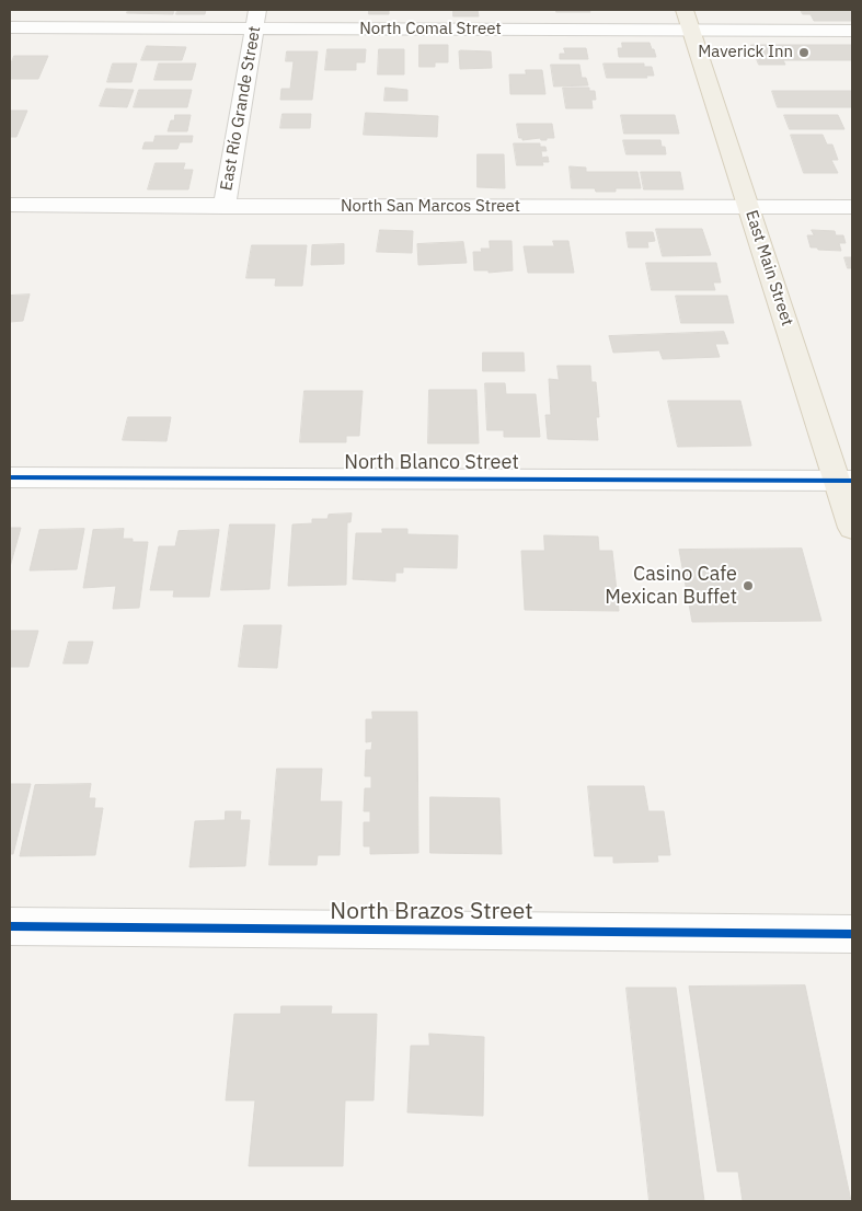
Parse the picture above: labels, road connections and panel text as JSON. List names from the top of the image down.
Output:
{
  "streets": {
    "main road": ["East Main Street"],
    "street": [
      "North Comal Street",
      "East Río Grande Street",
      "North San Marcos Street",
      "North Blanco Street",
      "North Brazos Street"
    ]
  },
  "crossings": [
    ["North Comal Street", "East Río Grande Street"],
    ["North Comal Street", "East Main Street"],
    ["East Río Grande Street", "North San Marcos Street"],
    ["North San Marcos Street", "East Main Street"],
    ["East Main Street", "North Blanco Street"]
  ],
  "places": ["Maverick Inn", "Casino Cafe Mexican Buffet"]
}
